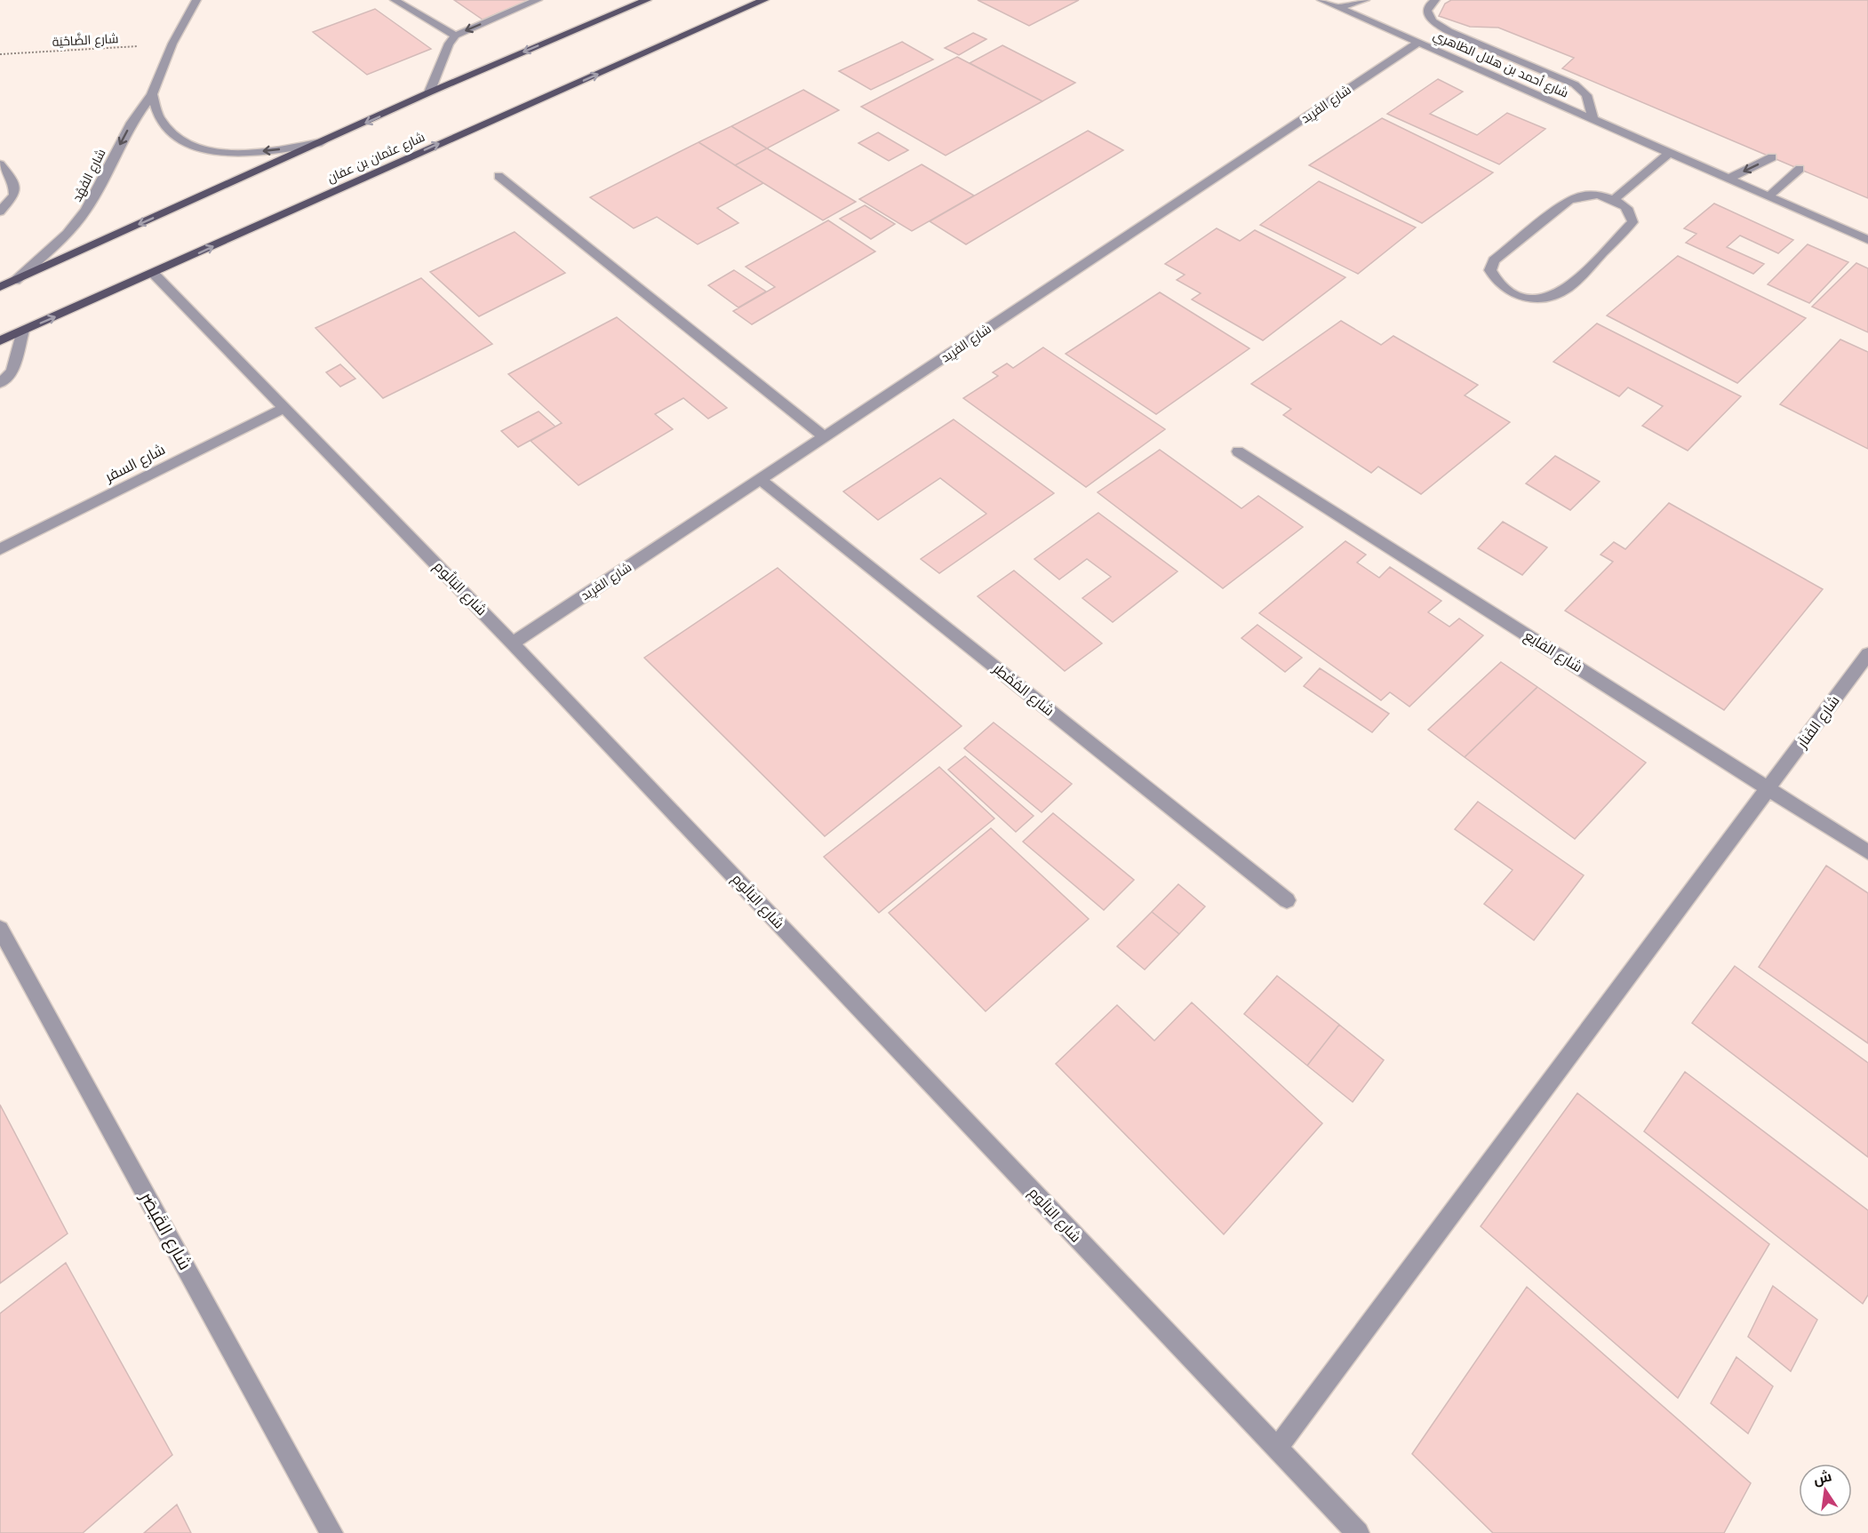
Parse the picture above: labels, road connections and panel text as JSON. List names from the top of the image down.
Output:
{
  "streets": {
    "main road": ["شارع عثمان بن عفان"],
    "street": [
      "شارع أحمد بن هلال الظاهري",
      "شارع الفَرِيد",
      "شارع الفَهْد",
      "شارع السفر",
      "شارع البَالُوم",
      "شارع الفايع",
      "شارع المُمْطِر",
      "شارع الفَناَر",
      "شارع القَيصَر"
    ],
    "path": ["شارع الضَّاحْيَة"]
  },
  "crossings": [
    ["شارع الضَّاحْيَة", "شارع الفَهْد"],
    ["شارع أحمد بن هلال الظاهري", "شارع الفَرِيد"],
    ["شارع الفَرِيد", "شارع البَالُوم"],
    ["شارع الفَرِيد", "شارع المُمْطِر"],
    ["شارع عثمان بن عفان", "شارع البَالُوم"],
    ["شارع السفر", "شارع البَالُوم"],
    ["شارع البَالُوم", "شارع الفَناَر"],
    ["شارع الفايع", "شارع الفَناَر"]
  ],
  "one_way": ["شارع الفَهْد"],
  "north": "top"
}
